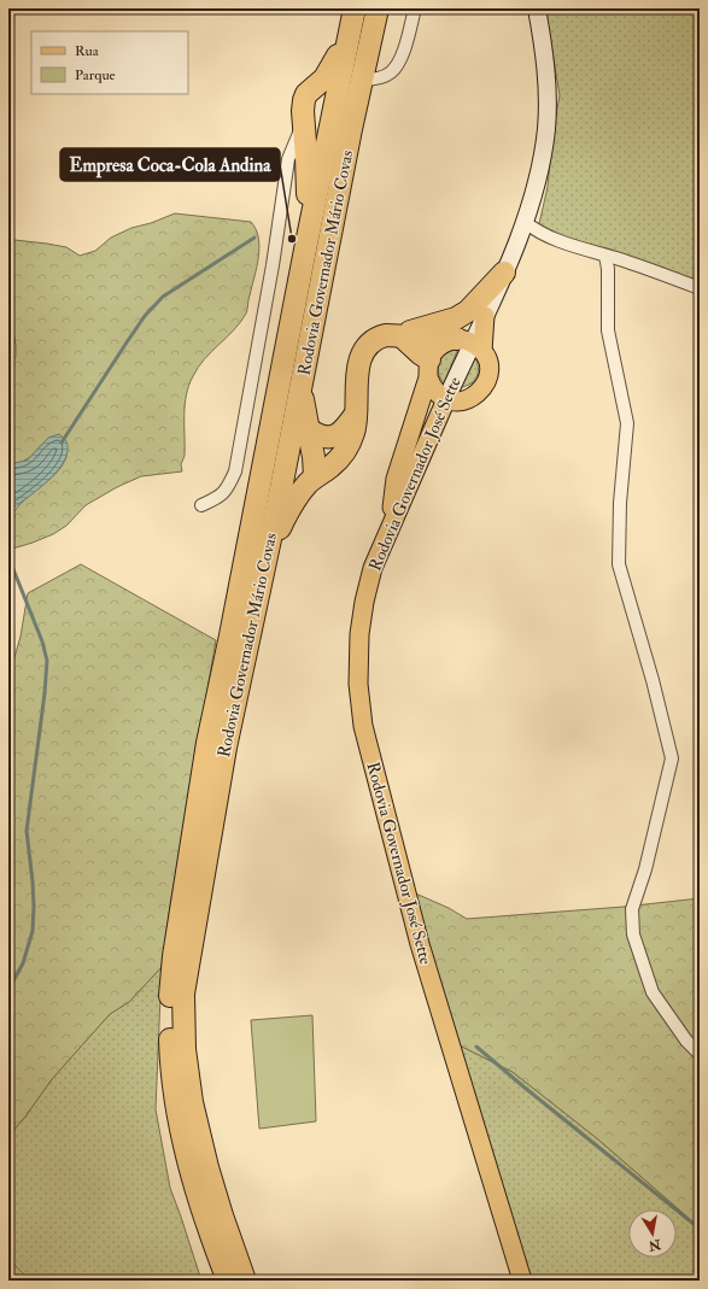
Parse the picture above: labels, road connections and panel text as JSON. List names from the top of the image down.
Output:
{
  "streets": {
    "highway": ["Rodovia Governador Mário Covas"],
    "main road": ["Rodovia Governador José Sette"]
  },
  "places": ["Empresa Coca-Cola Andina"],
  "legend": ["Rua", "Parque"],
  "north": "bottom"
}
